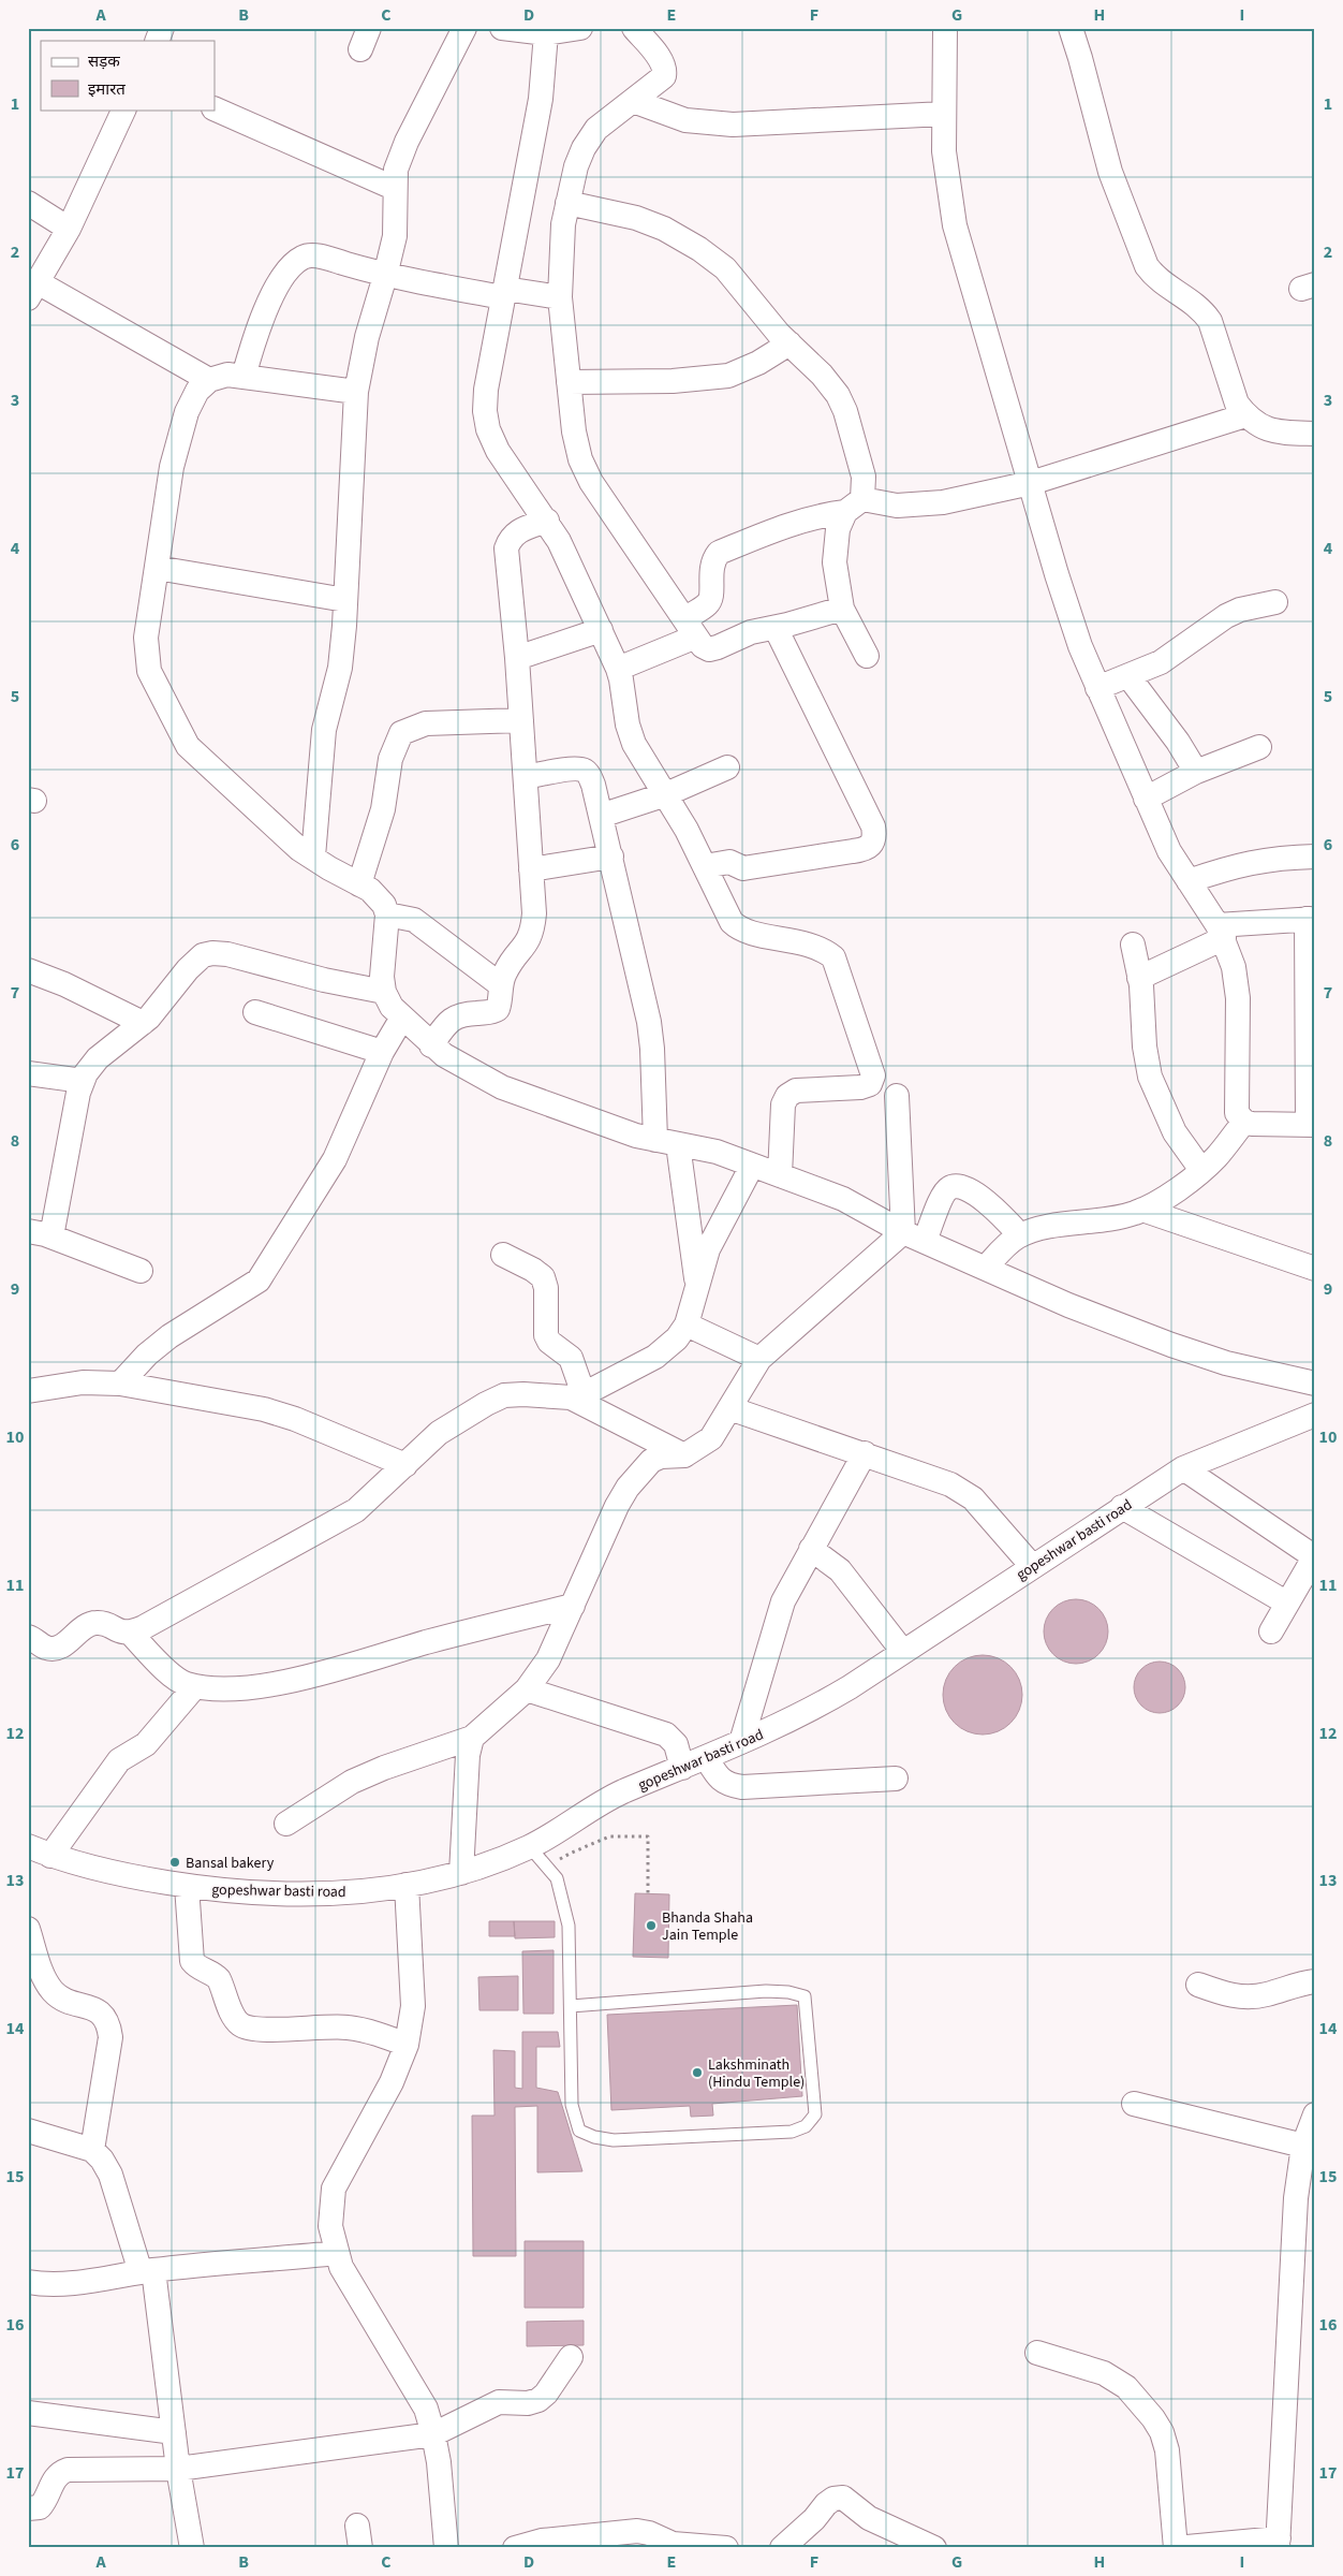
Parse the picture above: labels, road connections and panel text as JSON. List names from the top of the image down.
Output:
{
  "streets": {
    "street": ["gopeshwar basti road"]
  },
  "places": ["Bansal bakery", "Bhanda Shaha Jain Temple", "Lakshminath (Hindu Temple)"],
  "legend": ["सड़क", "इमारत"],
  "grid": {
    "columns": [
      "A",
      "B",
      "C",
      "D",
      "E",
      "F",
      "G",
      "H",
      "I"
    ],
    "rows": [
      "1",
      "2",
      "3",
      "4",
      "5",
      "6",
      "7",
      "8",
      "9",
      "10",
      "11",
      "12",
      "13",
      "14",
      "15",
      "16",
      "17"
    ]
  }
}
